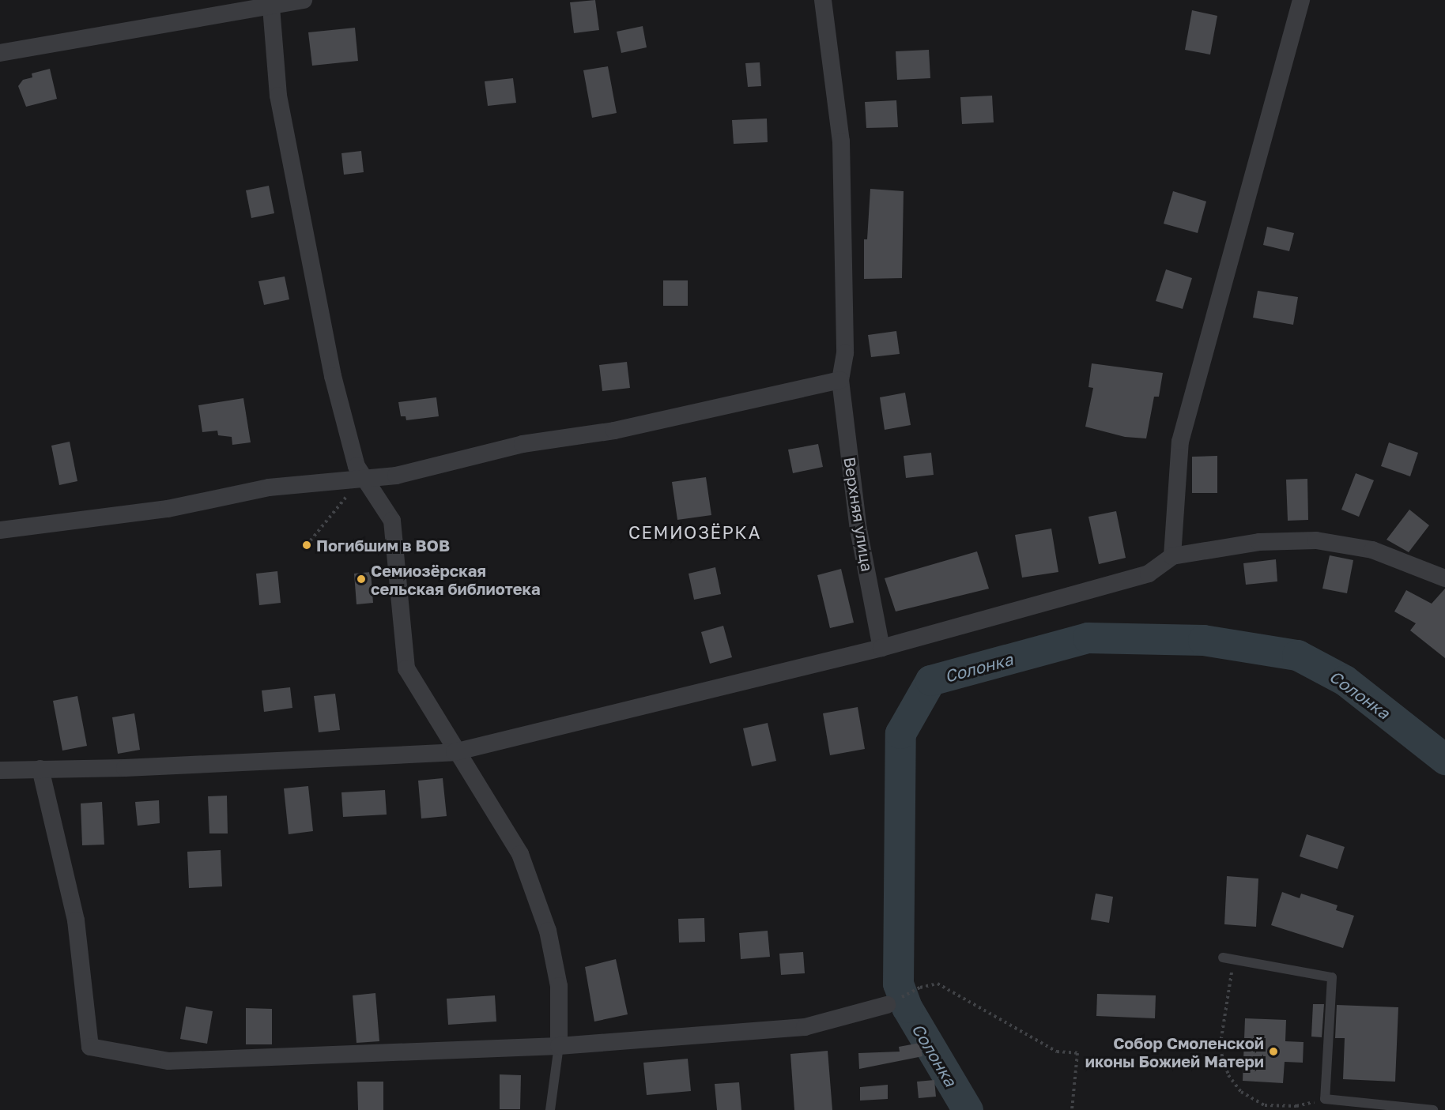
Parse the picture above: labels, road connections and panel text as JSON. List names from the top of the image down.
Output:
{
  "streets": {
    "street": ["Верхняя улица"]
  },
  "districts": ["СЕМИОЗЁРКА"],
  "water": ["Солонка"],
  "places": ["Погибшим в ВОВ", "Семиозёрская сельская библиотека", "Собор Смоленской иконы Божией Матери"]
}
